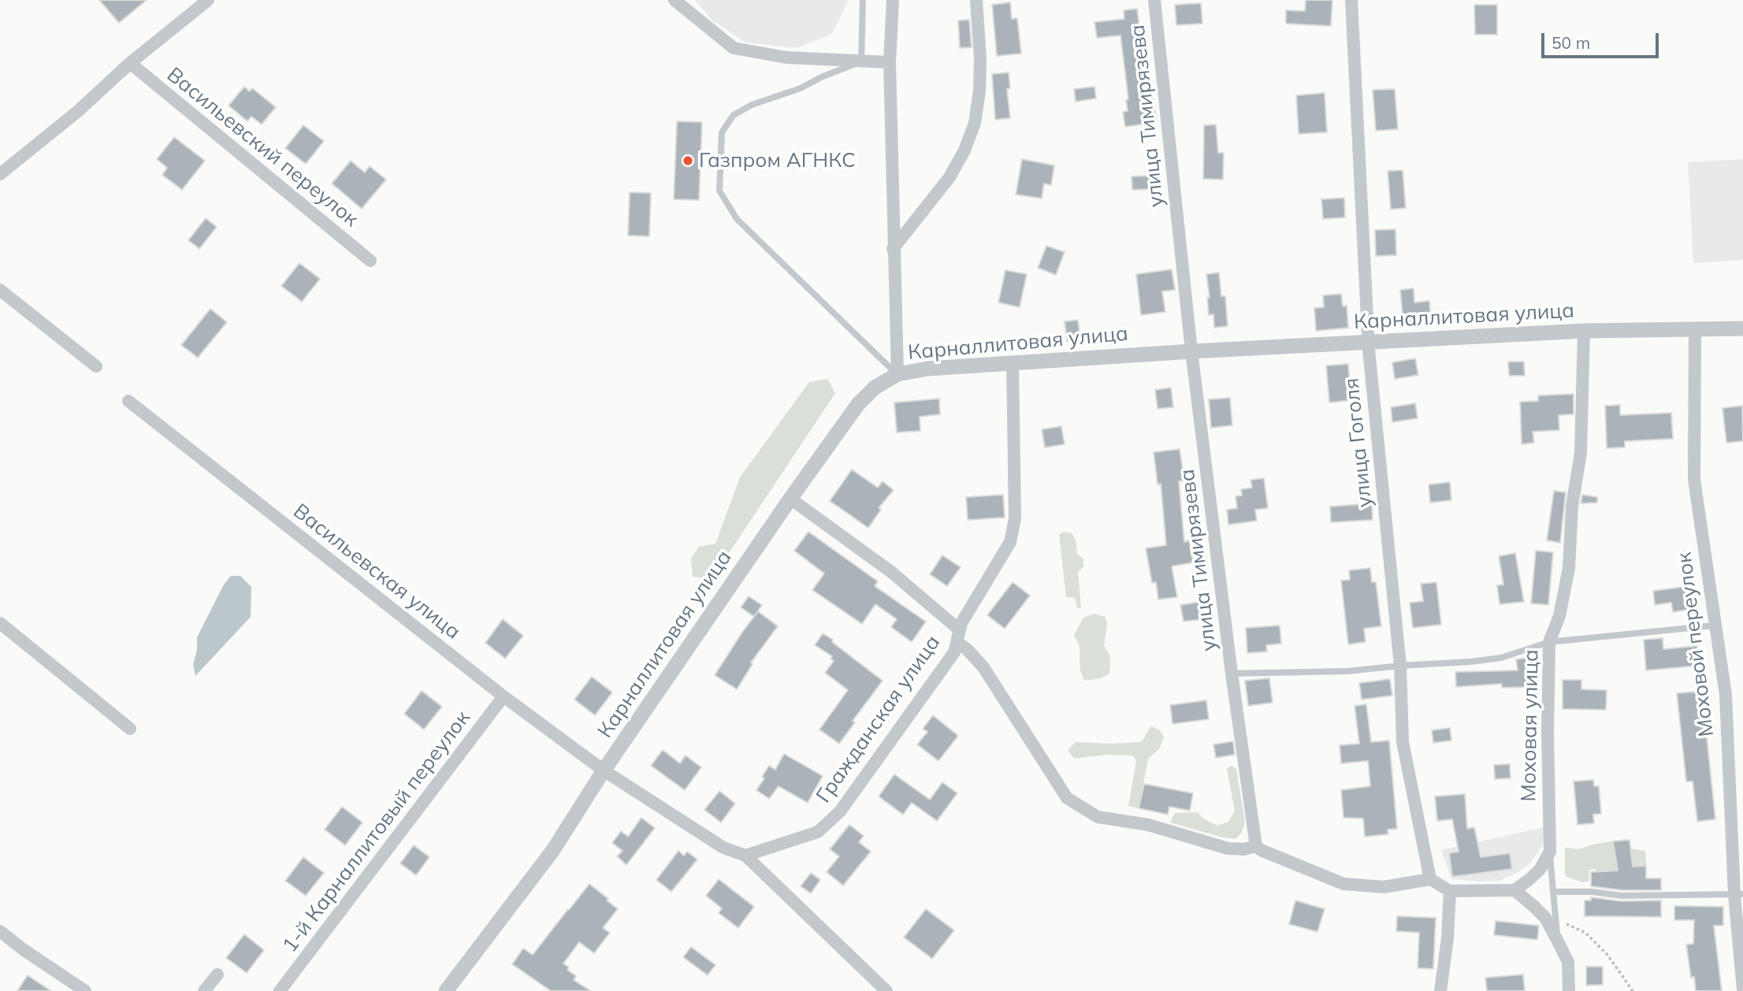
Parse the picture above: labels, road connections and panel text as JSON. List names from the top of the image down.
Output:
{
  "streets": {
    "street": [
      "улица Тимирязева",
      "Васильевский переулок",
      "Карналлитовая улица",
      "улица Гоголя",
      "Васильевская улица",
      "Моховой переулок",
      "Гражданская улица",
      "Моховая улица",
      "1-й Карналлитовый переулок"
    ]
  },
  "crossings": [
    ["улица Тимирязева", "Карналлитовая улица"],
    ["Карналлитовая улица", "улица Гоголя"],
    ["Карналлитовая улица", "Васильевская улица"],
    ["Карналлитовая улица", "Моховой переулок"],
    ["Карналлитовая улица", "Гражданская улица"],
    ["Карналлитовая улица", "Моховая улица"],
    ["Васильевская улица", "1-й Карналлитовый переулок"]
  ],
  "places": ["Газпром АГНКС"],
  "scale_bar": "50 m"
}
